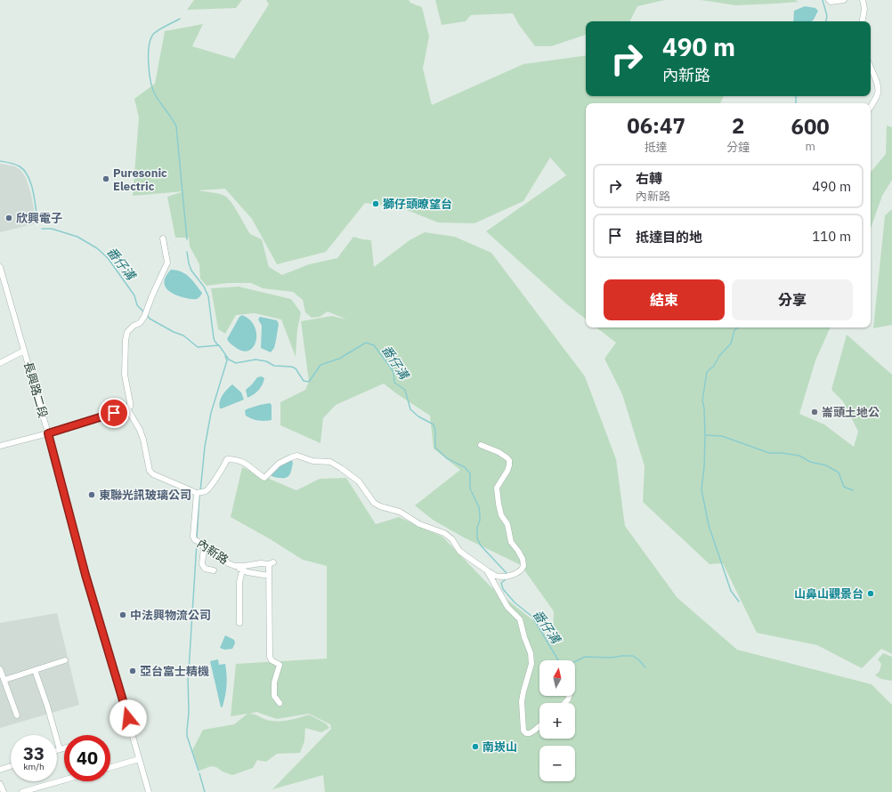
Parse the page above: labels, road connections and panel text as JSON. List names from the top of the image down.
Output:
{
  "streets": {
    "street": ["長興路二段", "內新路"]
  },
  "water": ["番仔溝"],
  "places": [
    "Puresonic Electric",
    "獅仔頭暸望台",
    "欣興電子",
    "崙頭土地公",
    "東聯光訊玻璃公司",
    "山鼻山觀景台",
    "中法興物流公司",
    "亞台富士精機",
    "南崁山"
  ],
  "north": "top",
  "page": {
    "turn": ["490 m", "內新路"],
    "eta": [
      "06:47",
      "抵達",
      "2",
      "分鐘",
      "600",
      "m"
    ],
    "list": [
      {
        "name": "右轉",
        "note": "內新路",
        "value": "490 m"
      },
      {
        "name": "抵達目的地",
        "value": "110 m"
      }
    ],
    "buttons": ["結束", "分享"],
    "map_buttons": ["+", "−"],
    "speed": "33 km/h",
    "limit": "40"
  }
}
